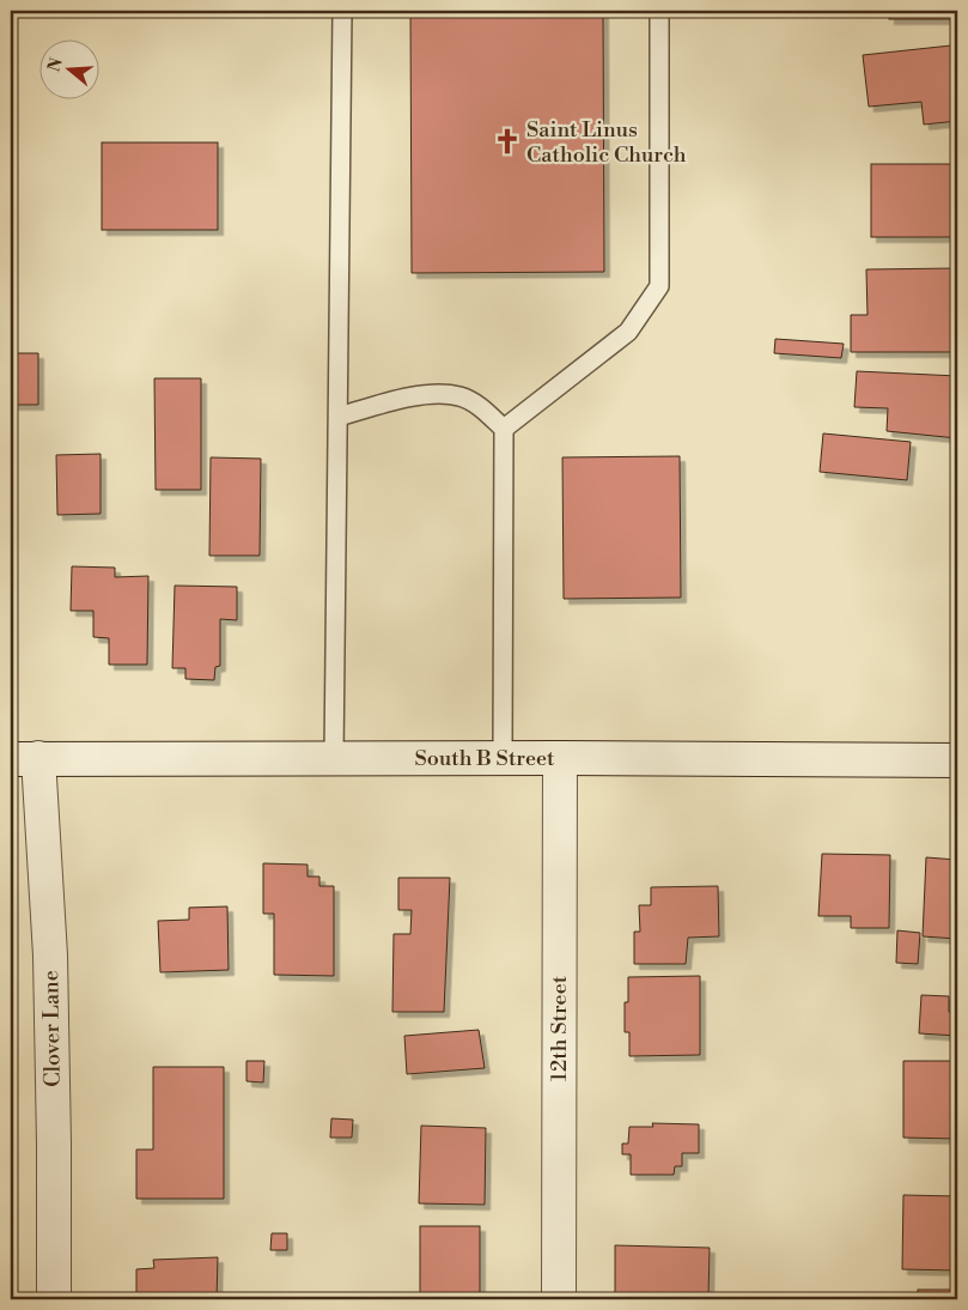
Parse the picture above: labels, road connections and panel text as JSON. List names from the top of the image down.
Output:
{
  "streets": {
    "street": ["South B Street", "Clover Lane", "12th Street"]
  },
  "crossings": [
    ["South B Street", "Clover Lane"],
    ["South B Street", "12th Street"]
  ],
  "places": {
    "church": ["Saint Linus Catholic Church"]
  },
  "north": "left"
}
